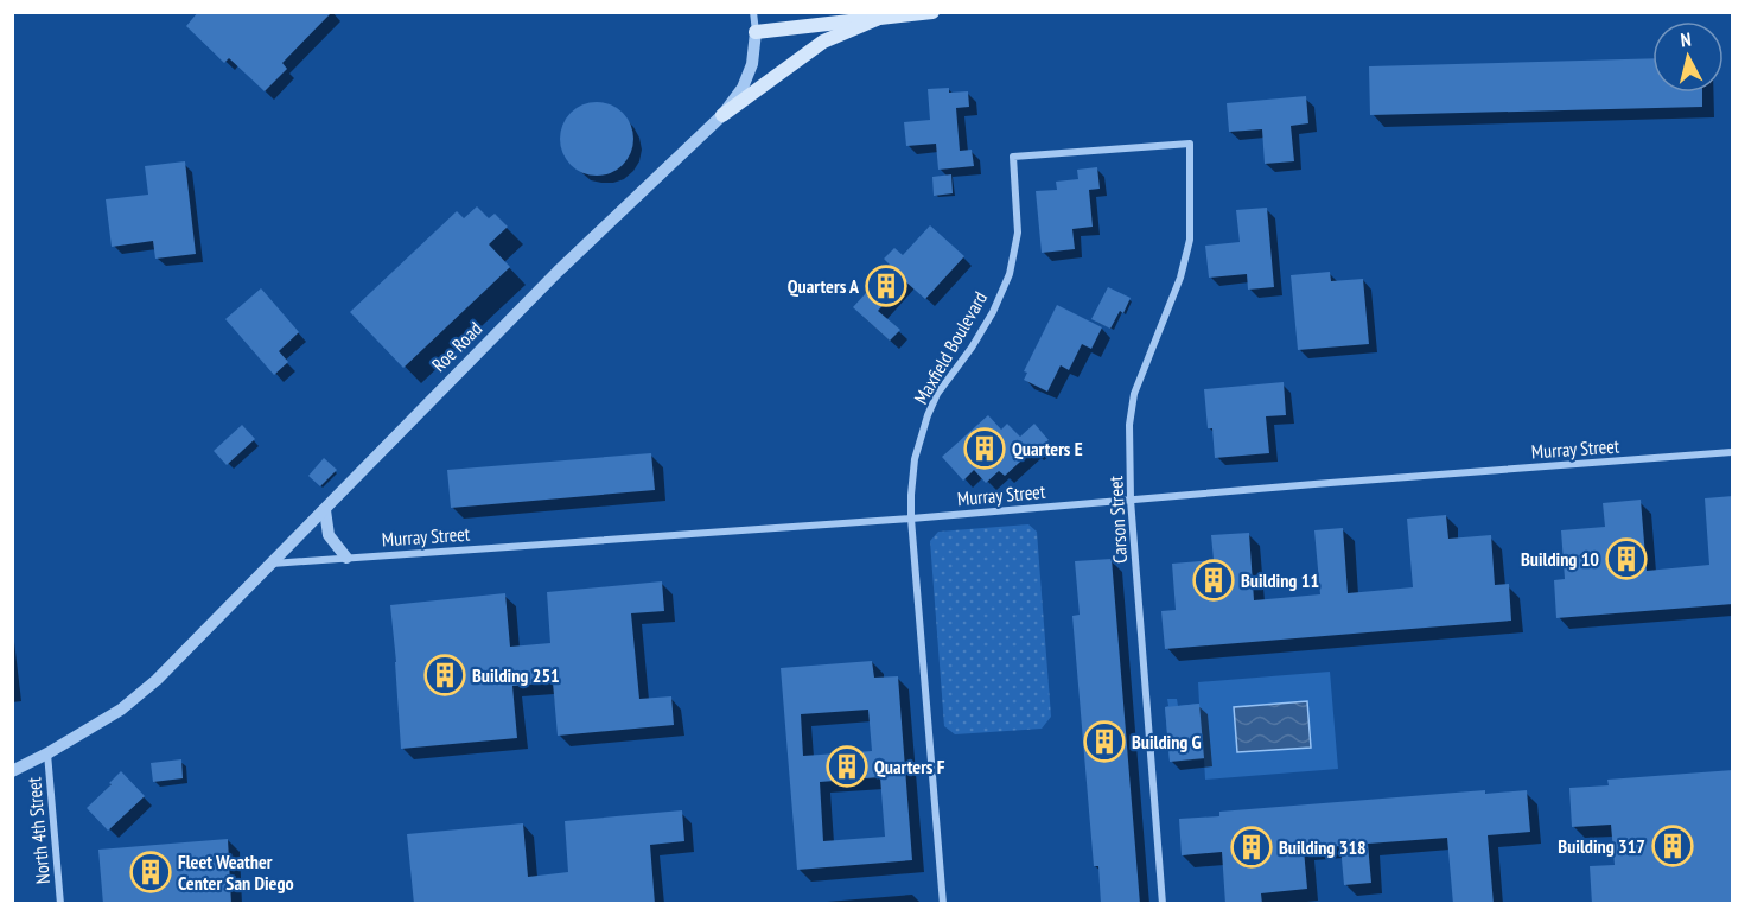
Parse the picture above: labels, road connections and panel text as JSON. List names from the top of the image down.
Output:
{
  "streets": {
    "street": [
      "Roe Road",
      "Maxfield Boulevard",
      "Murray Street",
      "Carson Street",
      "North 4th Street"
    ]
  },
  "crossings": [
    ["Roe Road", "Murray Street"],
    ["Roe Road", "North 4th Street"],
    ["Maxfield Boulevard", "Murray Street"],
    ["Maxfield Boulevard", "Carson Street"],
    ["Murray Street", "Carson Street"]
  ],
  "places": {
    "building": [
      "Quarters A",
      "Quarters E",
      "Building 10",
      "Building 11",
      "Building 251",
      "Building G",
      "Quarters F",
      "Building 317",
      "Building 318",
      "Fleet Weather Center San Diego"
    ]
  },
  "north": "top"
}
